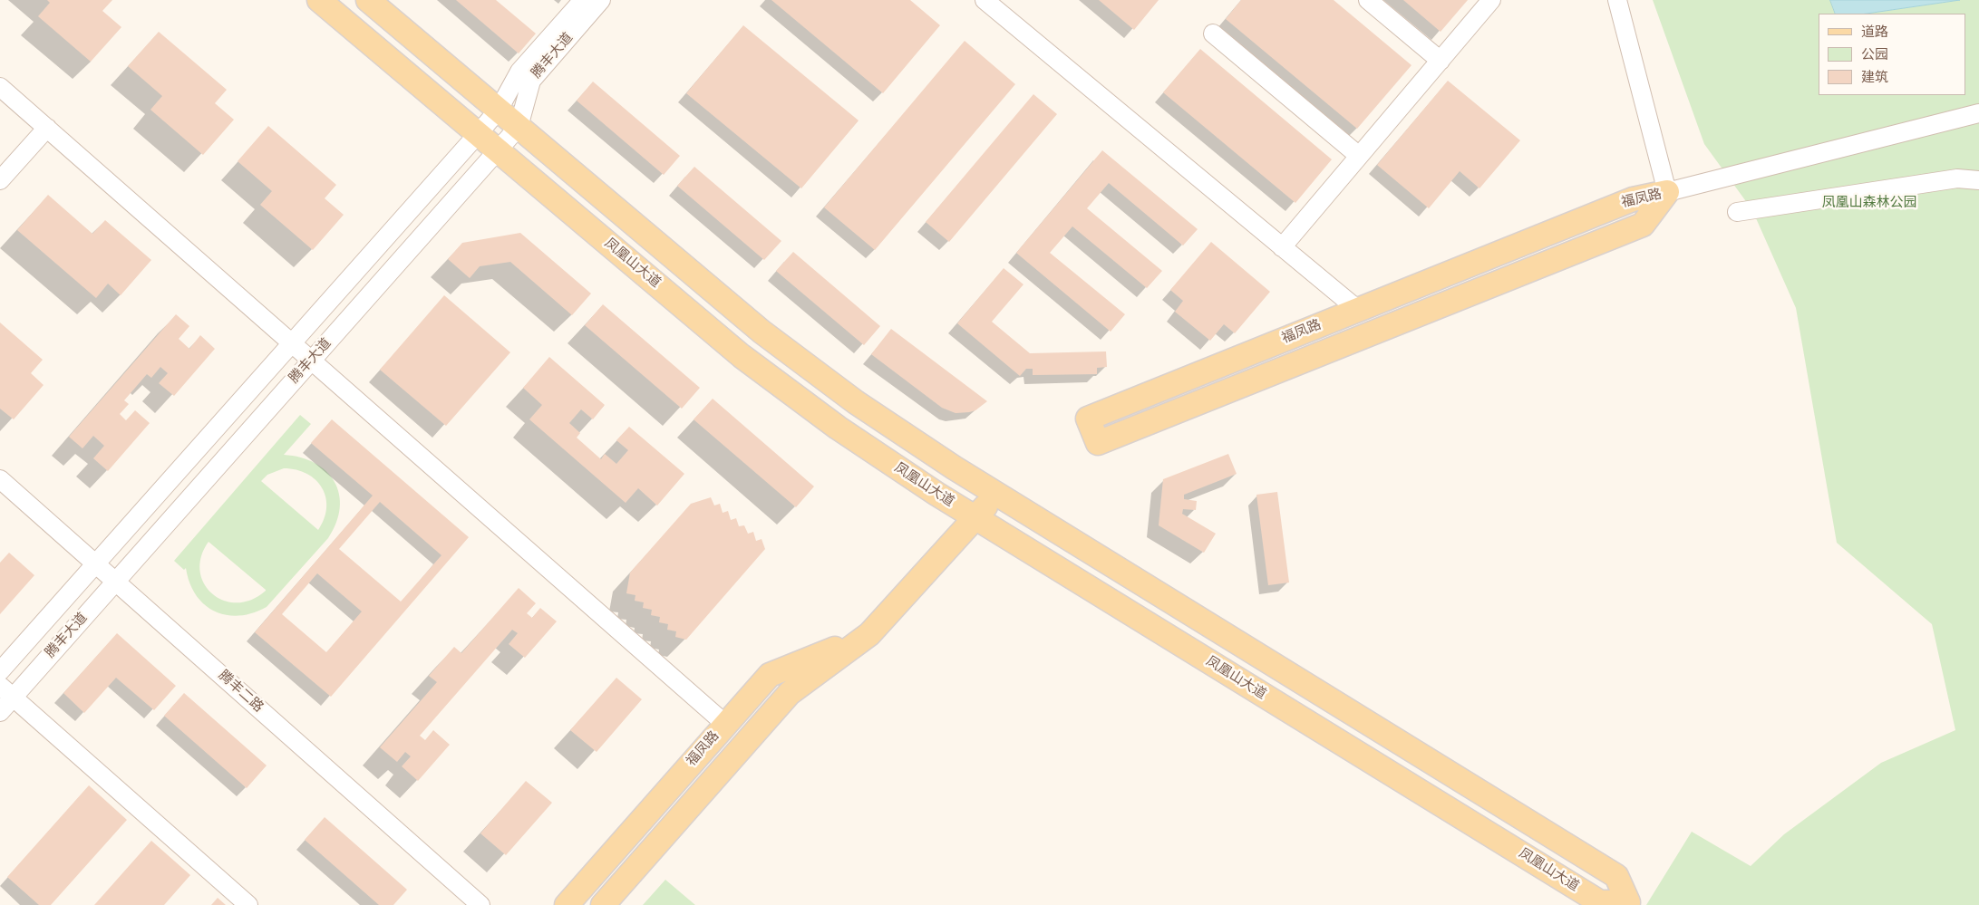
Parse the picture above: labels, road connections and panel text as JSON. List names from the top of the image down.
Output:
{
  "streets": {
    "main road": ["福凤路", "凤凰山大道"],
    "street": ["腾丰大道", "腾丰二路"]
  },
  "crossings": [
    ["腾丰大道", "凤凰山大道"],
    ["腾丰大道", "腾丰二路"],
    ["福凤路", "凤凰山大道"]
  ],
  "parks": ["凤凰山森林公园"],
  "legend": ["道路", "公园", "建筑"]
}
